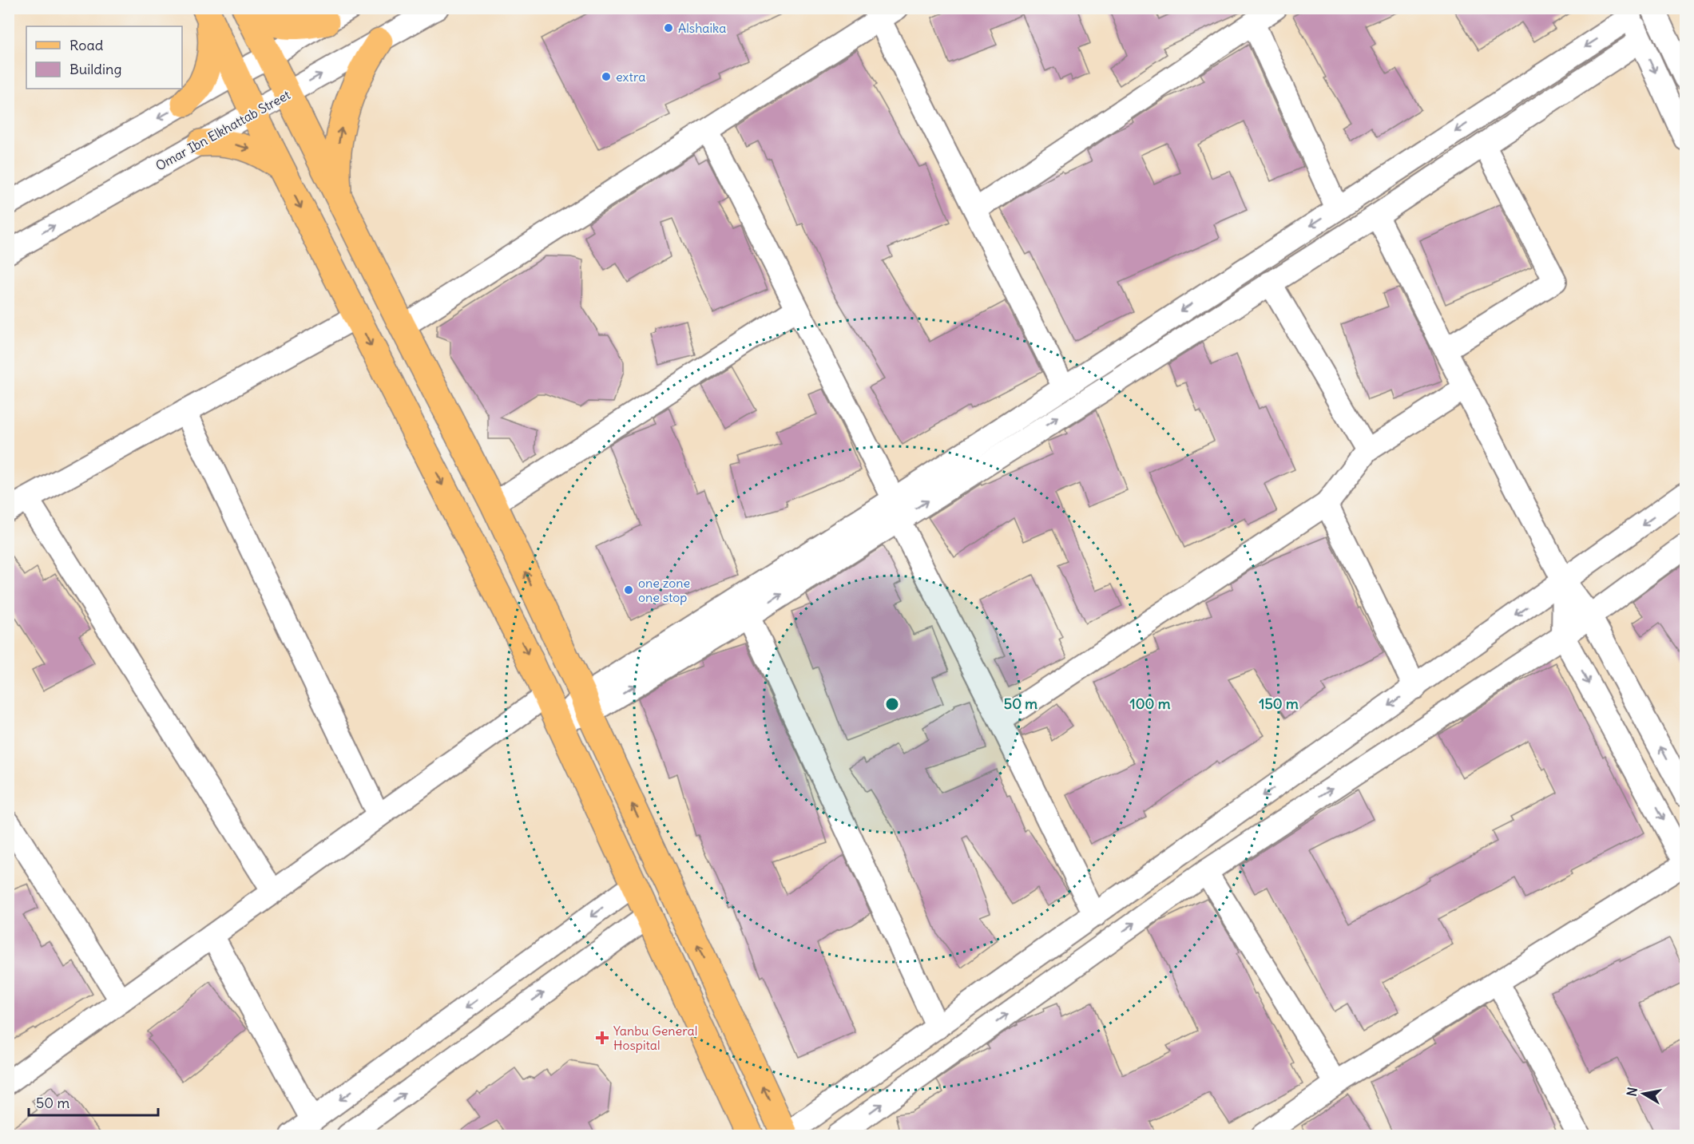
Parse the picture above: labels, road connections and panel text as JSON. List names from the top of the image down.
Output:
{
  "streets": {
    "street": ["Omar Ibn Elkhattab Street"]
  },
  "places": {
    "other": ["Alshaika", "extra", "one zone one stop"],
    "health": ["Yanbu General Hospital"]
  },
  "legend": ["Road", "Building"],
  "scale_bar": "50 m",
  "north": "left",
  "rings": ["50 m", "100 m", "150 m"]
}
